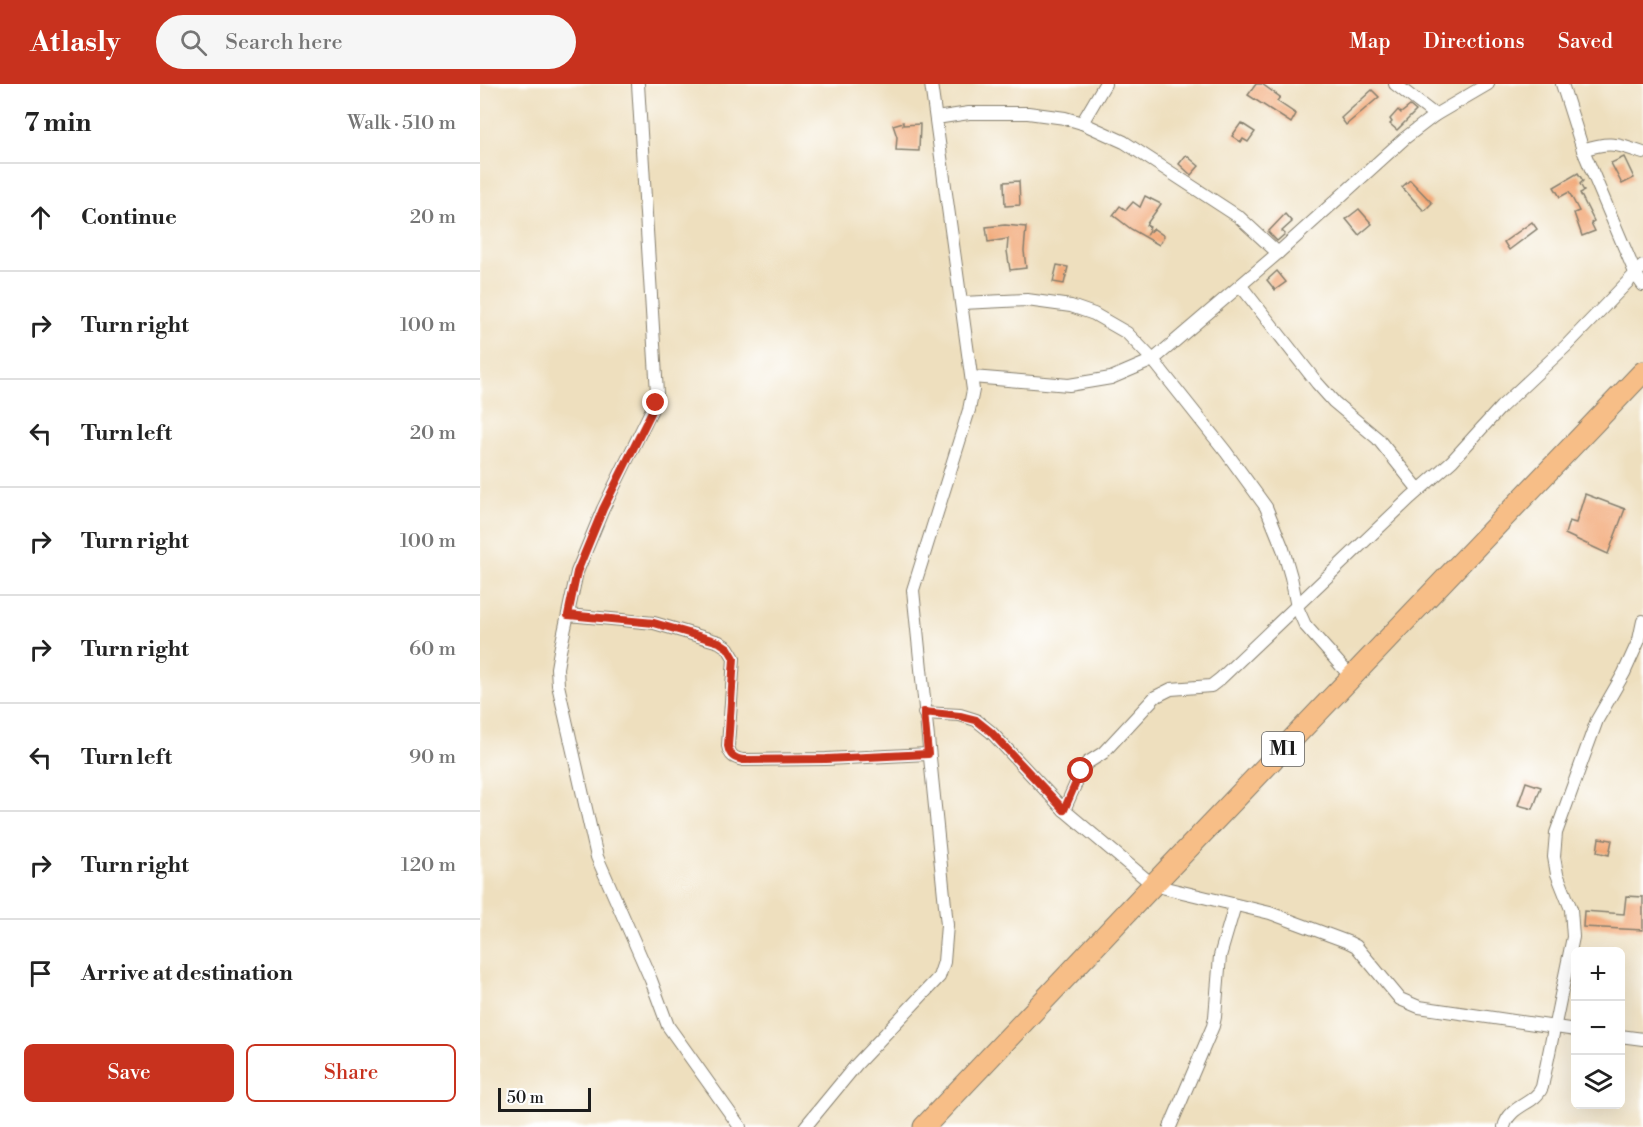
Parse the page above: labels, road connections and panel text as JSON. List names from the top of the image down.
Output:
{
  "streets": {
    "highway": ["M1"]
  },
  "scale_bar": "50 m",
  "page": {
    "header": "Atlasly",
    "search": "Search here",
    "nav": ["Map", "Directions", "Saved"],
    "heading": ["7 min", "Walk · 510 m"],
    "list": [
      ["Continue", "20 m"],
      ["Turn right", "100 m"],
      ["Turn left", "20 m"],
      ["Turn right", "100 m"],
      ["Turn right", "60 m"],
      ["Turn left", "90 m"],
      ["Turn right", "120 m"],
      "Arrive at destination"
    ],
    "map_buttons": ["+", "−"],
    "buttons": ["Save", "Share"],
    "scale": "50 m"
  }
}
